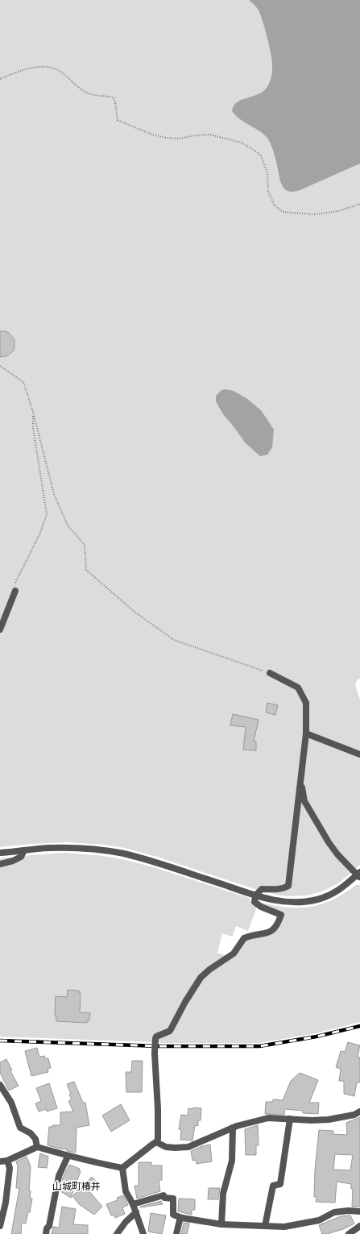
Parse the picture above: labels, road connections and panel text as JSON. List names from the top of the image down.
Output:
{
  "districts": ["山城町椿井"]
}
